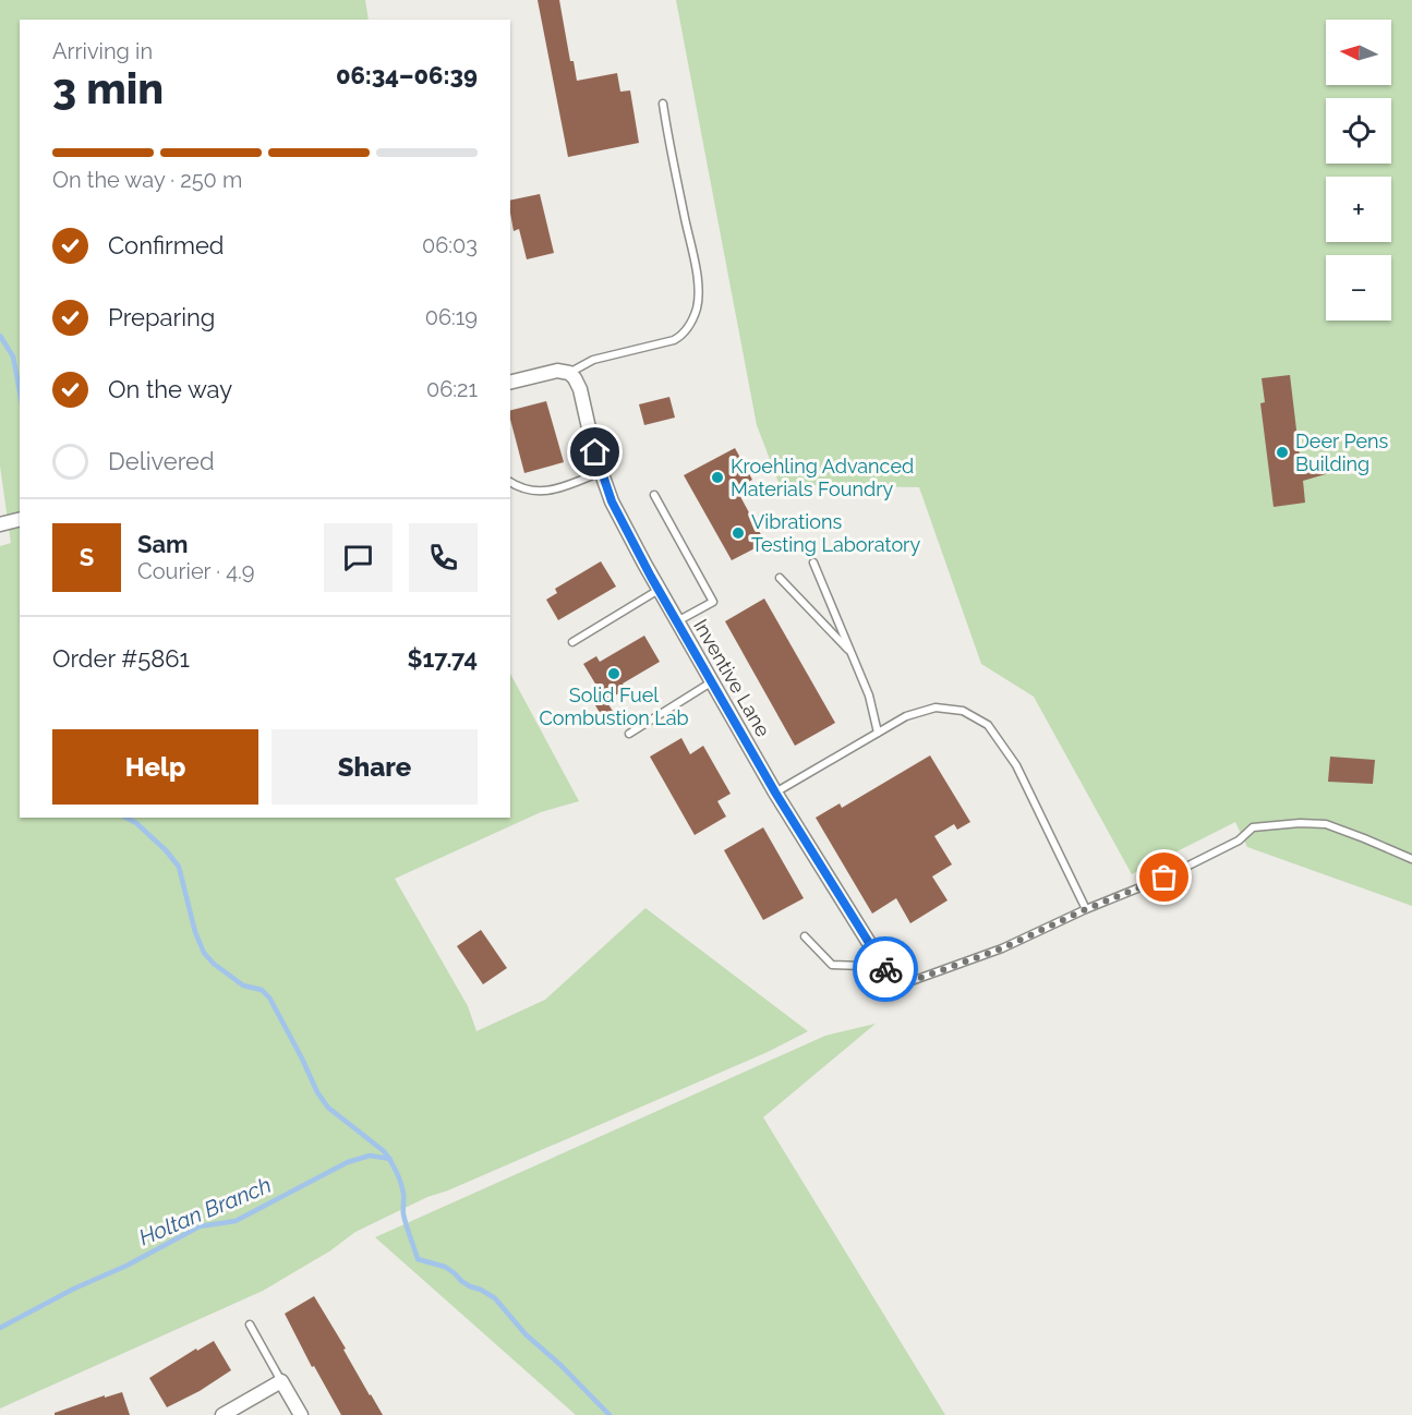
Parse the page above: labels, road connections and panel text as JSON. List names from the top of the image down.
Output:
{
  "streets": {
    "street": ["Inventive Lane"]
  },
  "water": ["Holtan Branch"],
  "places": [
    "Deer Pens Building",
    "Kroehling Advanced Materials Foundry",
    "Vibrations Testing Laboratory",
    "Solid Fuel Combustion Lab"
  ],
  "north": "left",
  "page": {
    "map_buttons": ["+", "−"],
    "heading": ["3 min", "Arriving in", "06:34–06:39"],
    "panel": [
      "Sam",
      "Courier · 4.9",
      "Order #5861",
      "$17.74"
    ],
    "bar": "On the way · 250 m",
    "list": [
      ["Confirmed", "06:03"],
      ["Preparing", "06:19"],
      ["On the way", "06:21"],
      "Delivered"
    ],
    "round": "S",
    "buttons": ["Help", "Share"]
  }
}
